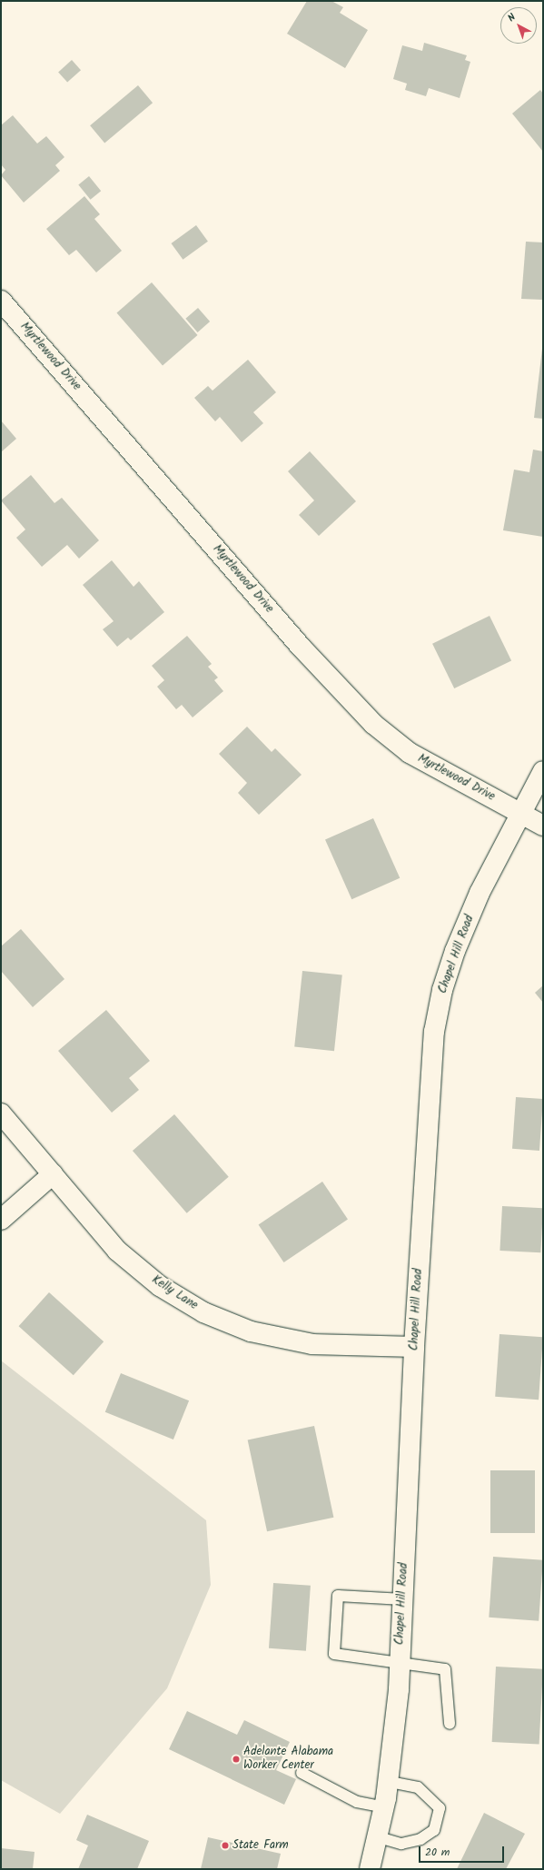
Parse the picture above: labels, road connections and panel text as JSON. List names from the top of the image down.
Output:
{
  "streets": {
    "street": ["Myrtlewood Drive", "Chapel Hill Road", "Kelly Lane"]
  },
  "crossings": [
    ["Myrtlewood Drive", "Chapel Hill Road"],
    ["Chapel Hill Road", "Kelly Lane"]
  ],
  "places": ["Adelante Alabama Worker Center", "State Farm"],
  "scale_bar": "20 m",
  "north": "top left"
}
